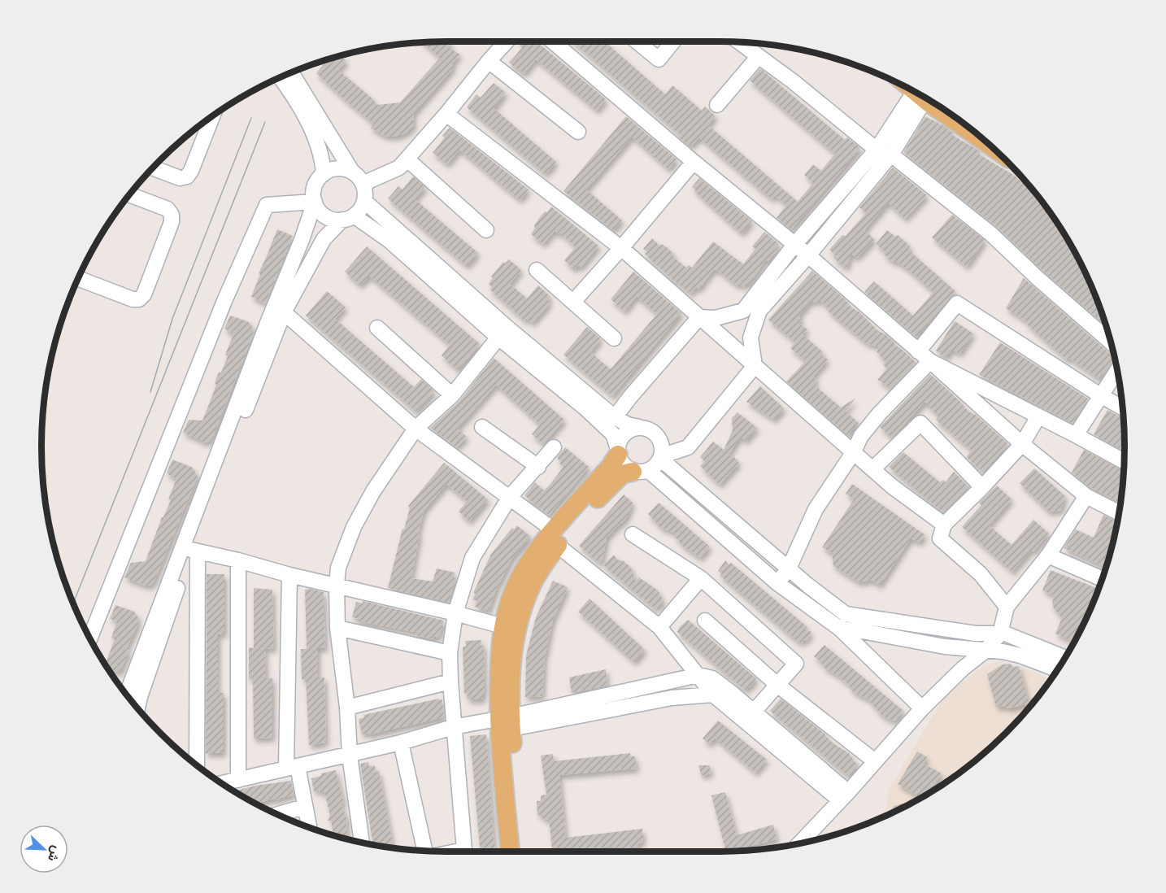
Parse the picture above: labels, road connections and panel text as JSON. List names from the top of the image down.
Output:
{
  "north": "bottom right"
}
